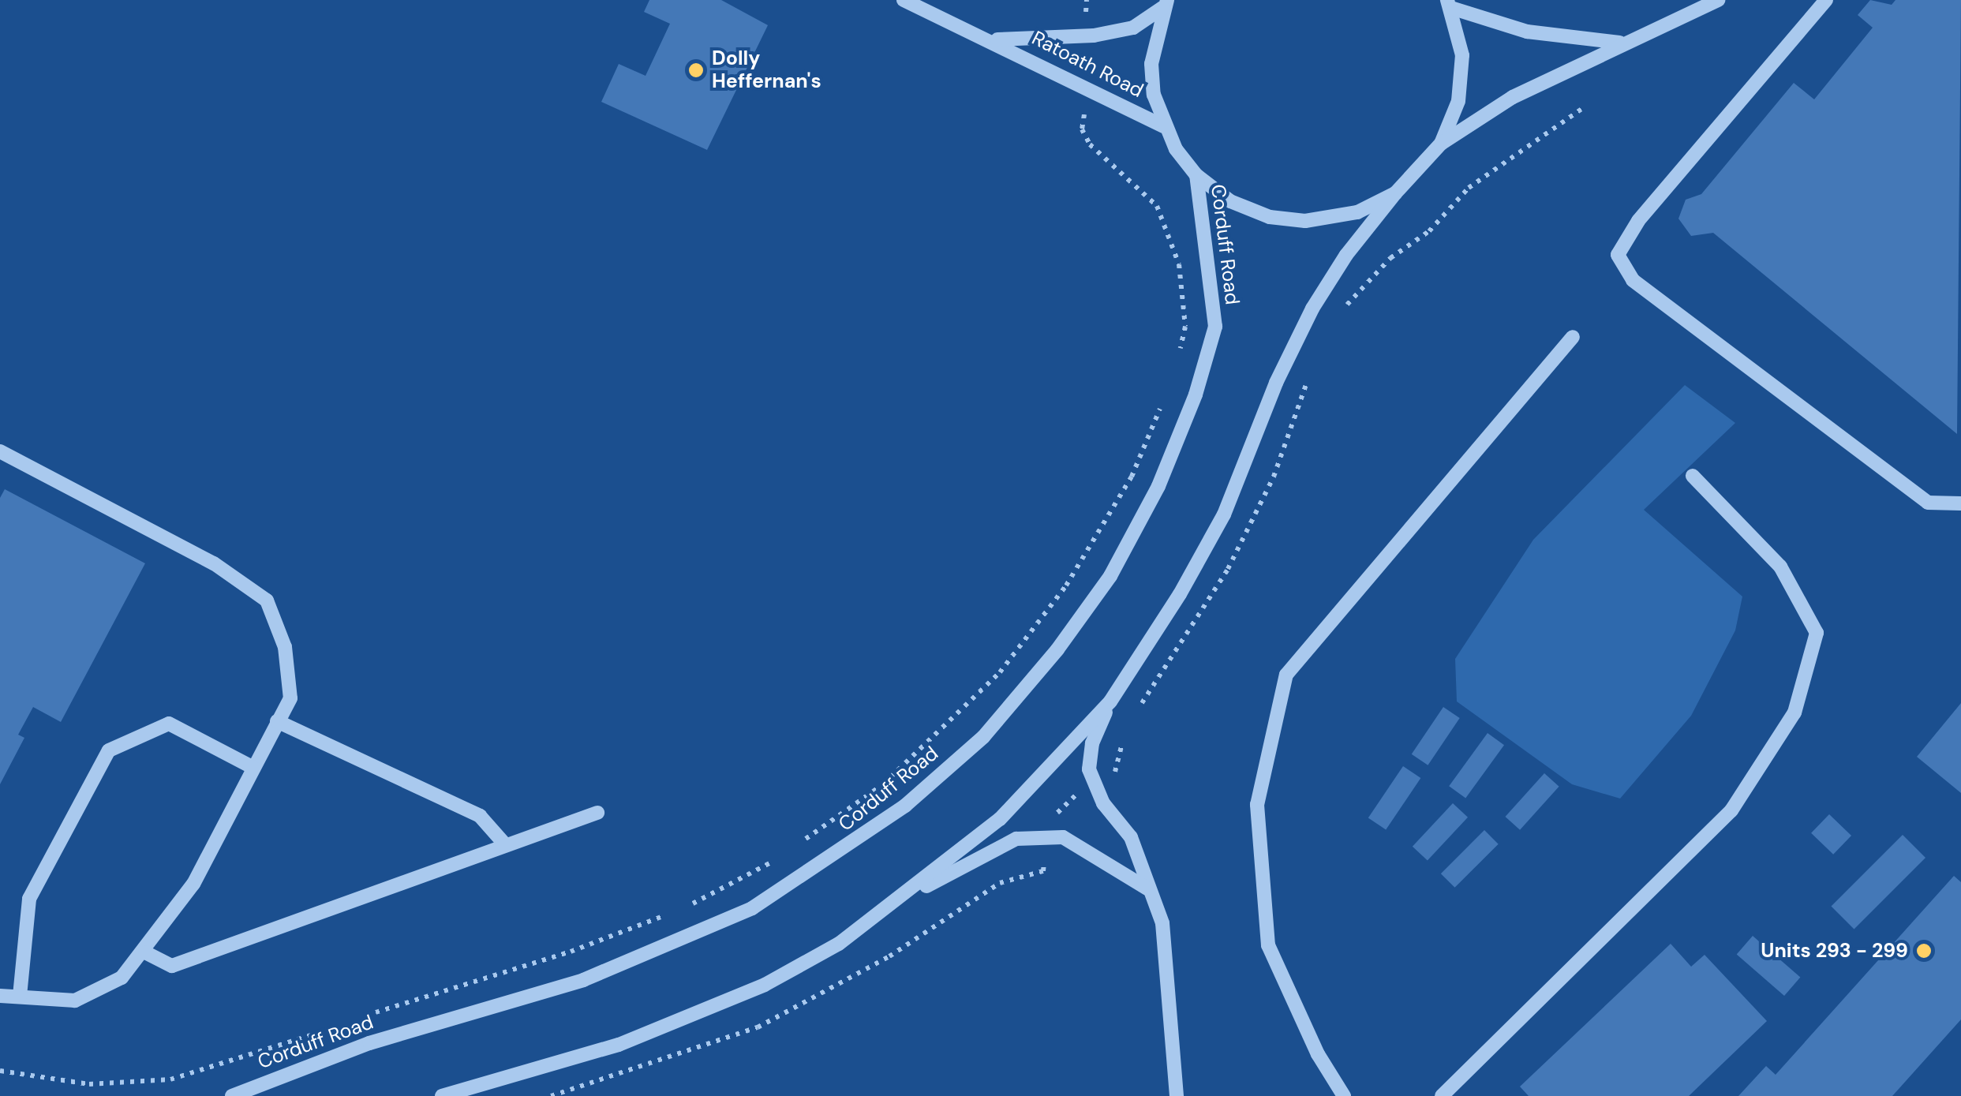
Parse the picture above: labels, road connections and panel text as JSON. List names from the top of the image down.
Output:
{
  "streets": {
    "street": ["Ratoath Road", "Corduff Road"]
  },
  "places": ["Dolly Heffernan's", "Units 293 - 299"]
}
